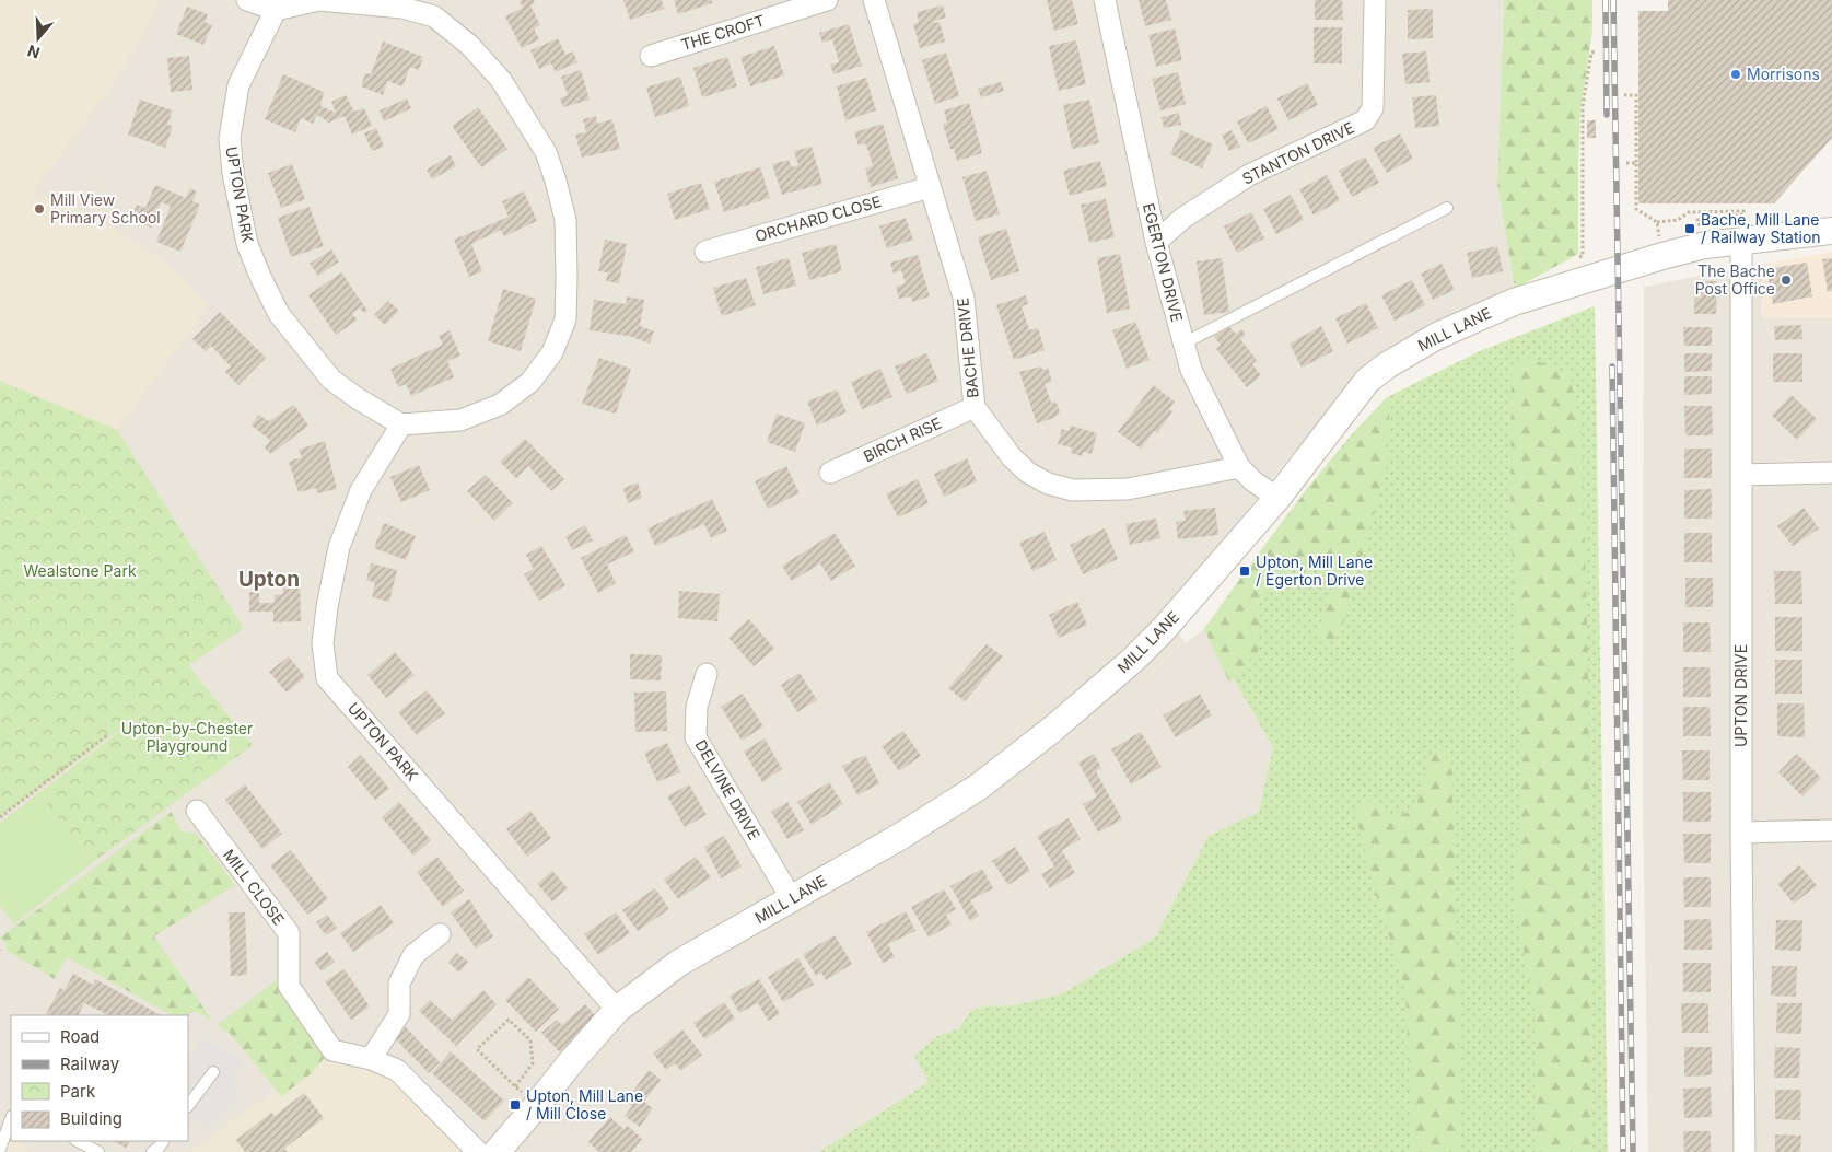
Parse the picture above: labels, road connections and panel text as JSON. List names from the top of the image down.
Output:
{
  "streets": {
    "street": [
      "THE CROFT",
      "STANTON DRIVE",
      "UPTON PARK",
      "ORCHARD CLOSE",
      "EGERTON DRIVE",
      "MILL LANE",
      "BACHE DRIVE",
      "BIRCH RISE",
      "UPTON DRIVE",
      "DELVINE DRIVE",
      "MILL CLOSE"
    ]
  },
  "crossings": [
    ["STANTON DRIVE", "EGERTON DRIVE"],
    ["UPTON PARK", "MILL LANE"],
    ["ORCHARD CLOSE", "BACHE DRIVE"],
    ["EGERTON DRIVE", "MILL LANE"],
    ["EGERTON DRIVE", "BACHE DRIVE"],
    ["MILL LANE", "UPTON DRIVE"],
    ["MILL LANE", "DELVINE DRIVE"],
    ["BACHE DRIVE", "BIRCH RISE"]
  ],
  "districts": ["Upton"],
  "parks": ["Wealstone Park", "Upton-by-Chester Playground"],
  "places": {
    "other": ["Morrisons", "Mill View Primary School", "The Bache Post Office"],
    "transit": ["Bache, Mill Lane / Railway Station", "Upton, Mill Lane / Egerton Drive", "Upton, Mill Lane / Mill Close"]
  },
  "legend": [
    "Road",
    "Railway",
    "Park",
    "Building"
  ],
  "north": "bottom"
}
